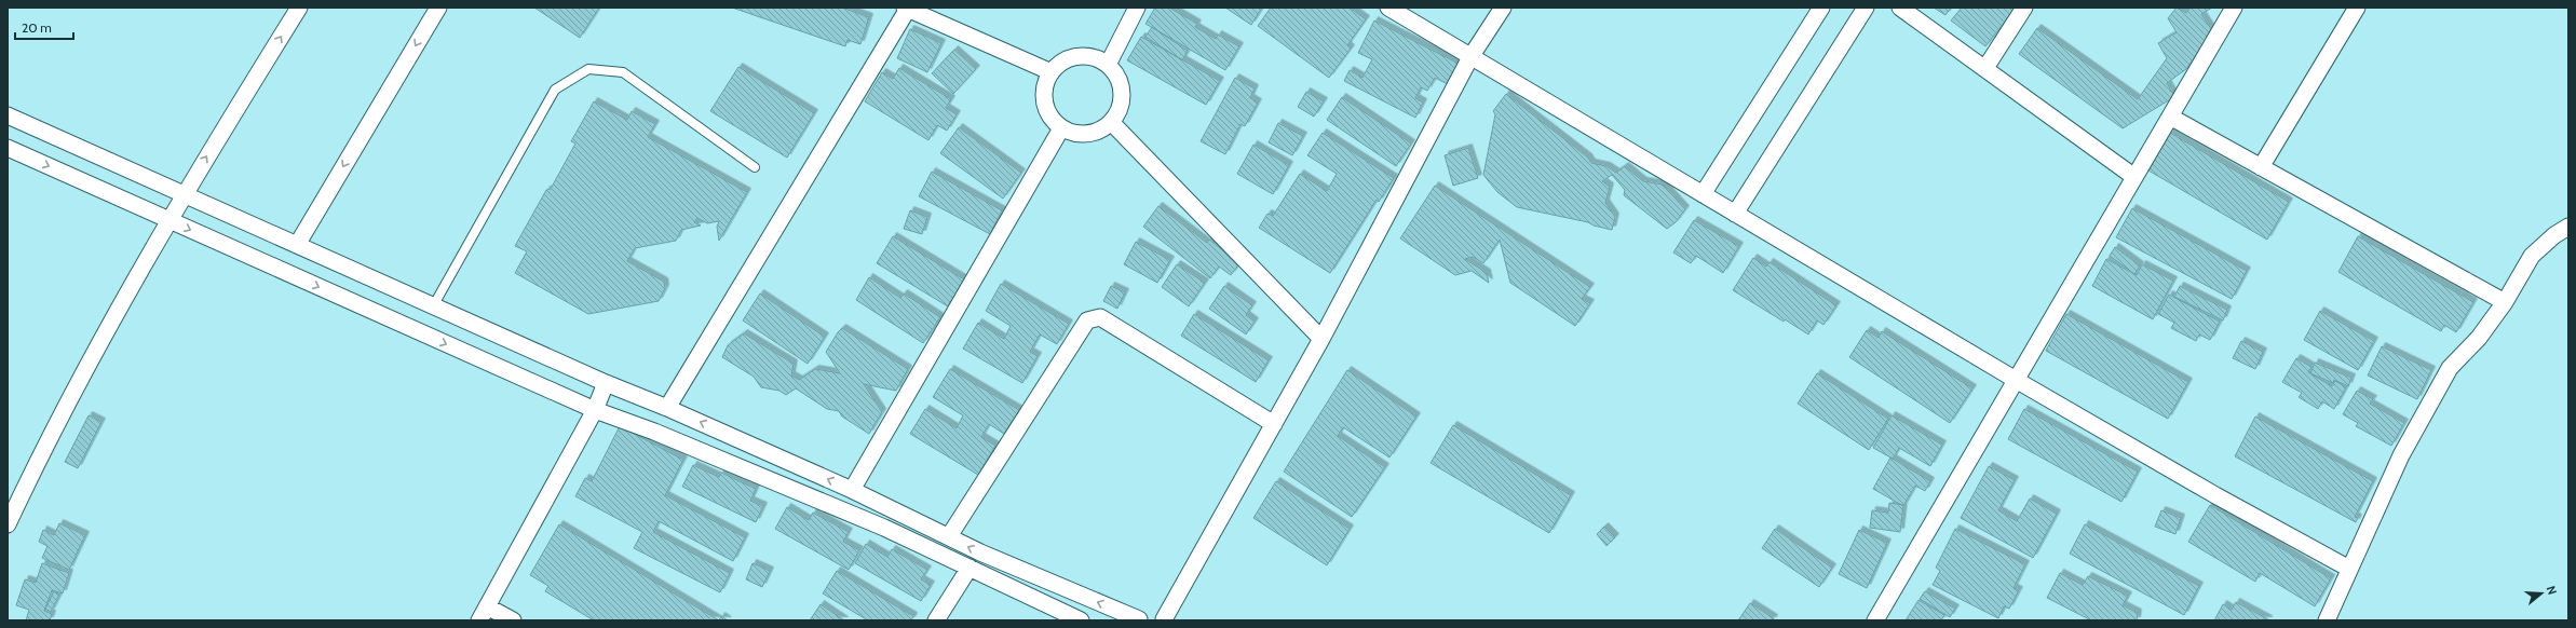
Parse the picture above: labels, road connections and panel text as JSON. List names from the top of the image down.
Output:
{
  "scale_bar": "20 m",
  "north": "right"
}
